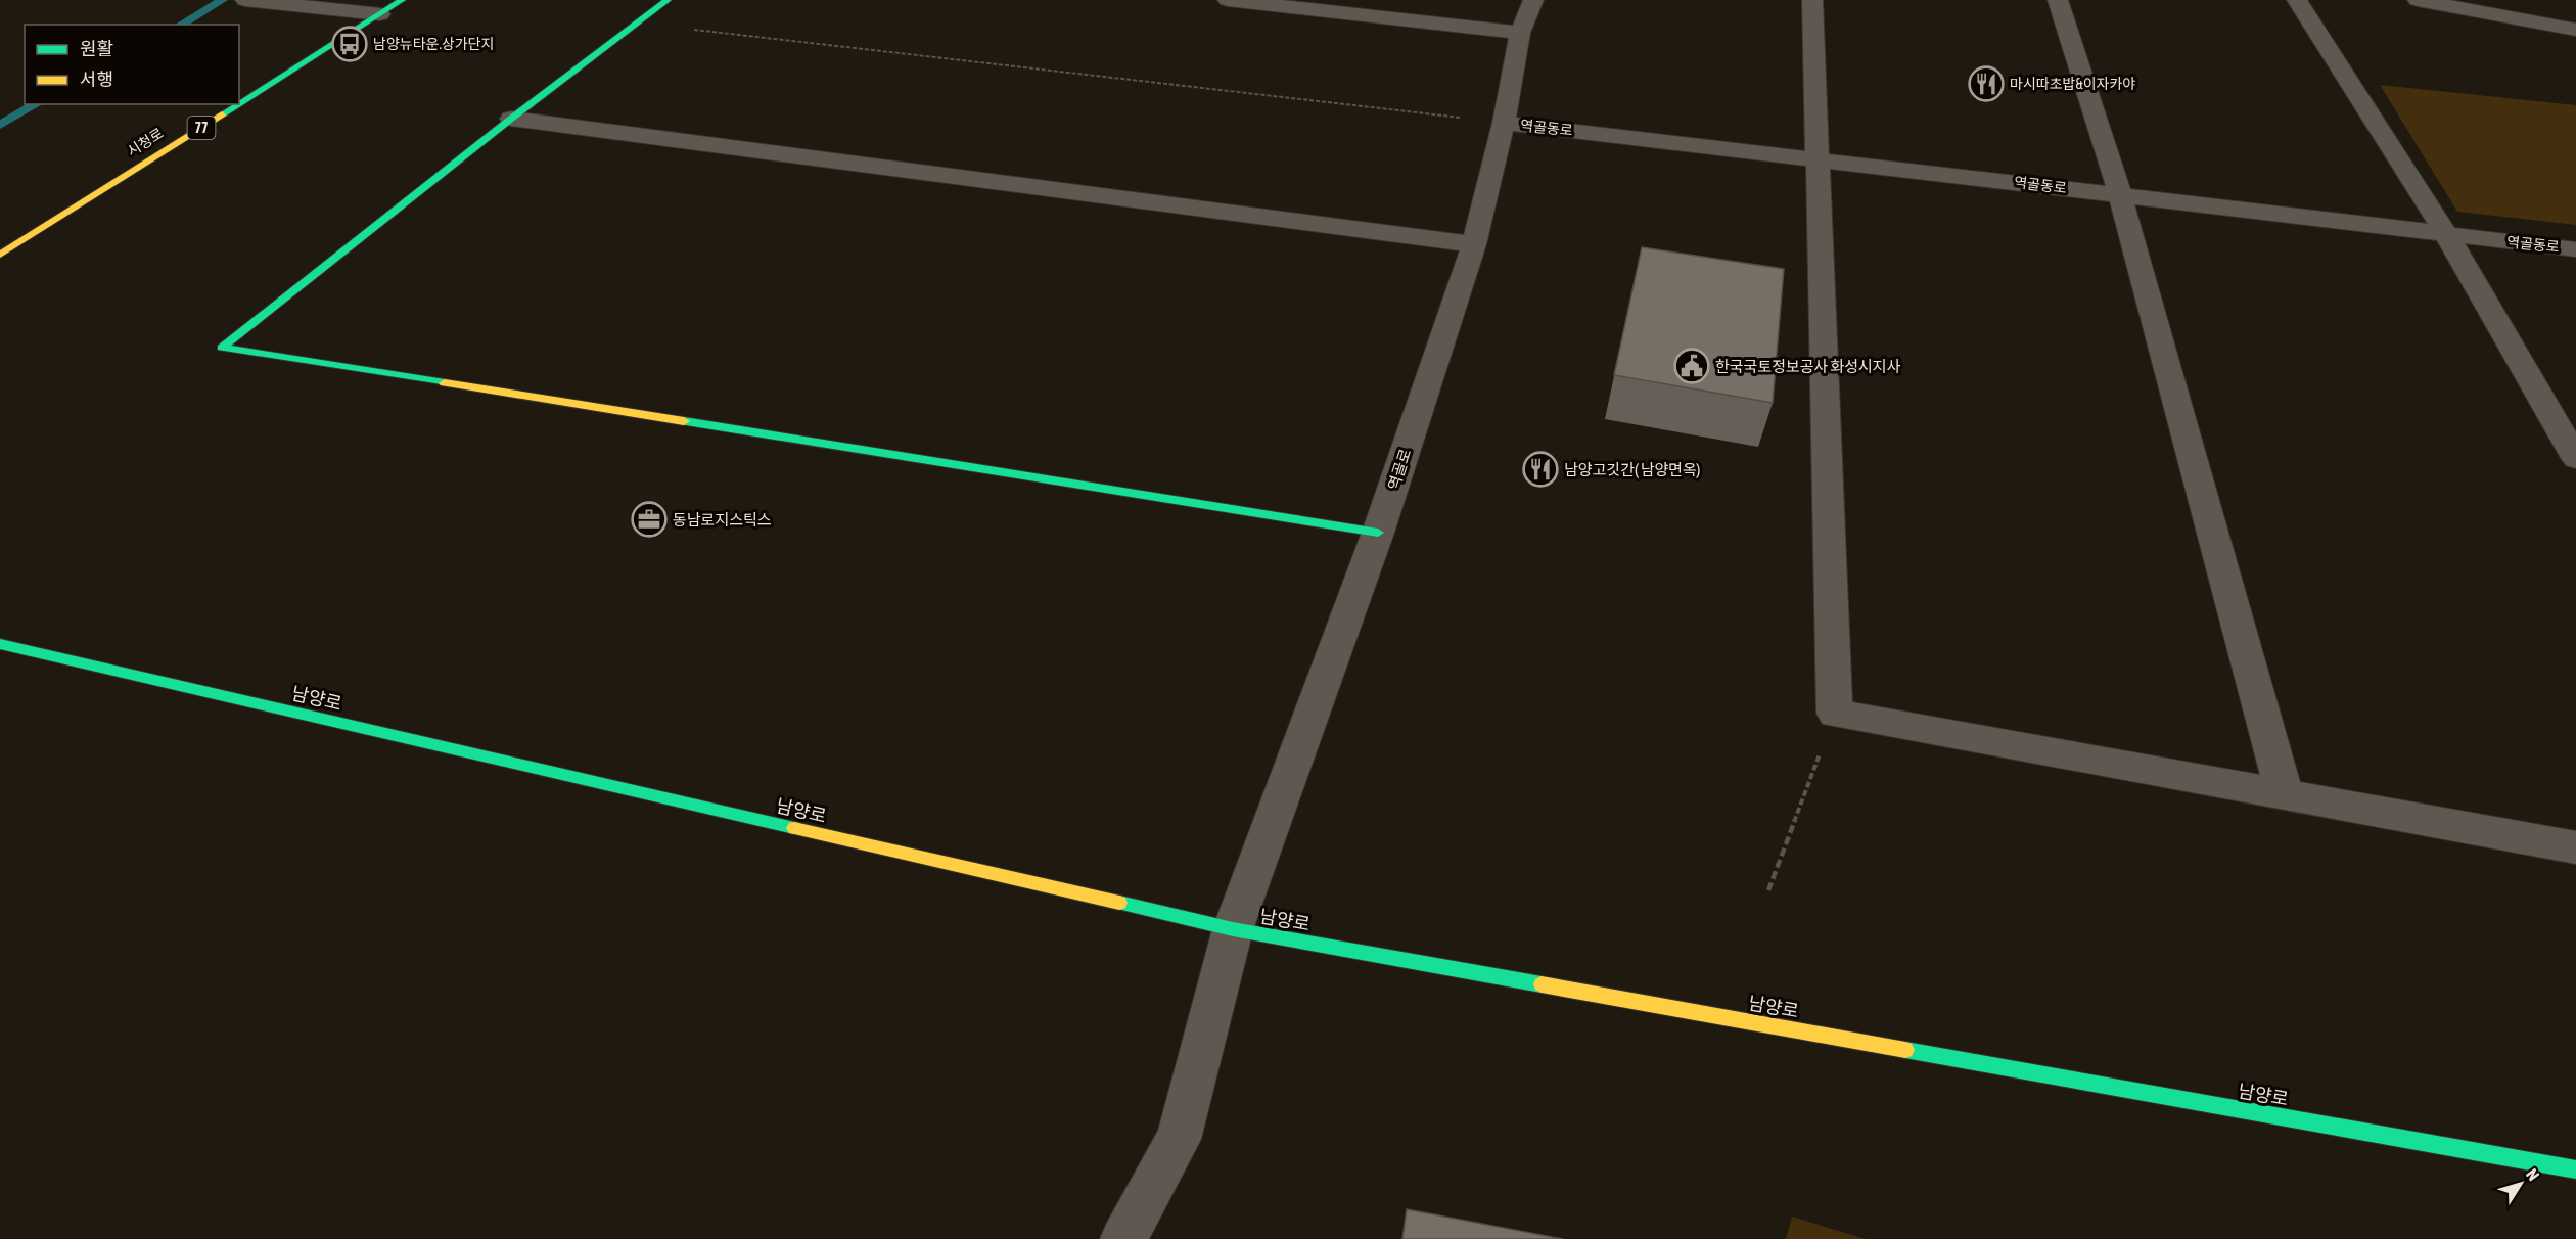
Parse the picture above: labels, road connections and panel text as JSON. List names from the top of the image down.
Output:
{
  "streets": {
    "main road": ["77", "시청로", "남양로"],
    "street": ["역골동로", "역골로"]
  },
  "crossings": [
    ["역골동로", "역골로"],
    ["역골로", "남양로"]
  ],
  "places": {
    "bus stop": ["남양뉴타운.상가단지"],
    "restaurant": ["마시따초밥&이자카야", "남양고깃간( 남양면옥)"],
    "public building": ["한국국토정보공사 화성시지사"],
    "office": ["동남로지스틱스"]
  },
  "legend": ["원활", "서행"],
  "north": "top right"
}
